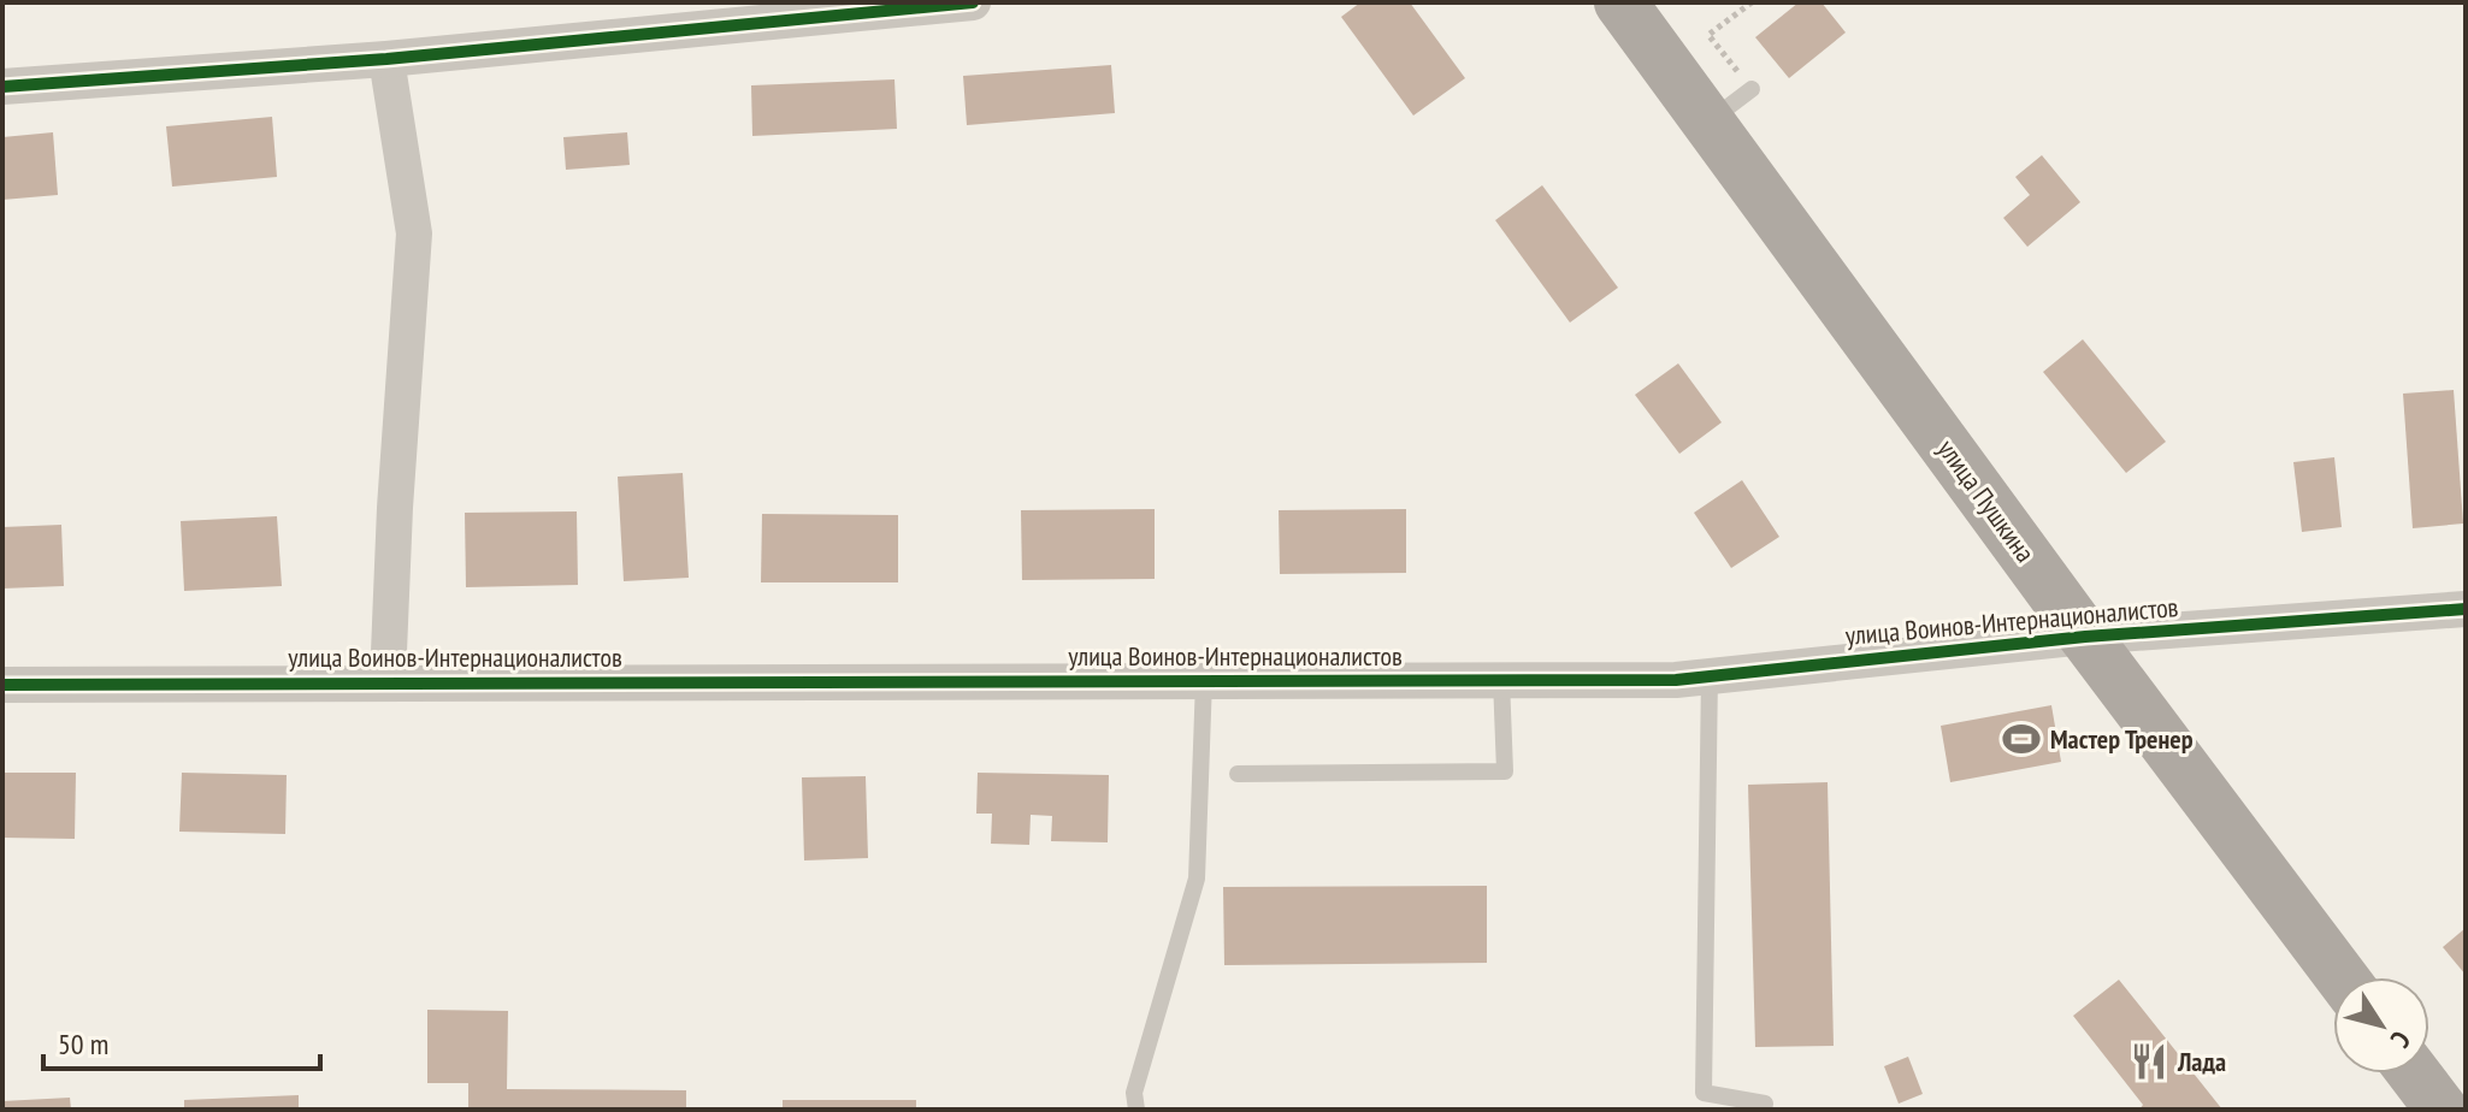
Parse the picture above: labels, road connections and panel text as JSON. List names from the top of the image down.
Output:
{
  "streets": {
    "main road": ["улица Пушкина"],
    "street": ["улица Воинов-Интернационалистов"]
  },
  "crossings": [
    ["улица Пушкина", "улица Воинов-Интернационалистов"]
  ],
  "places": {
    "sports": ["Мастер Тренер"],
    "restaurant": ["Лада"]
  },
  "scale_bar": "50 m",
  "north": "bottom right"
}
